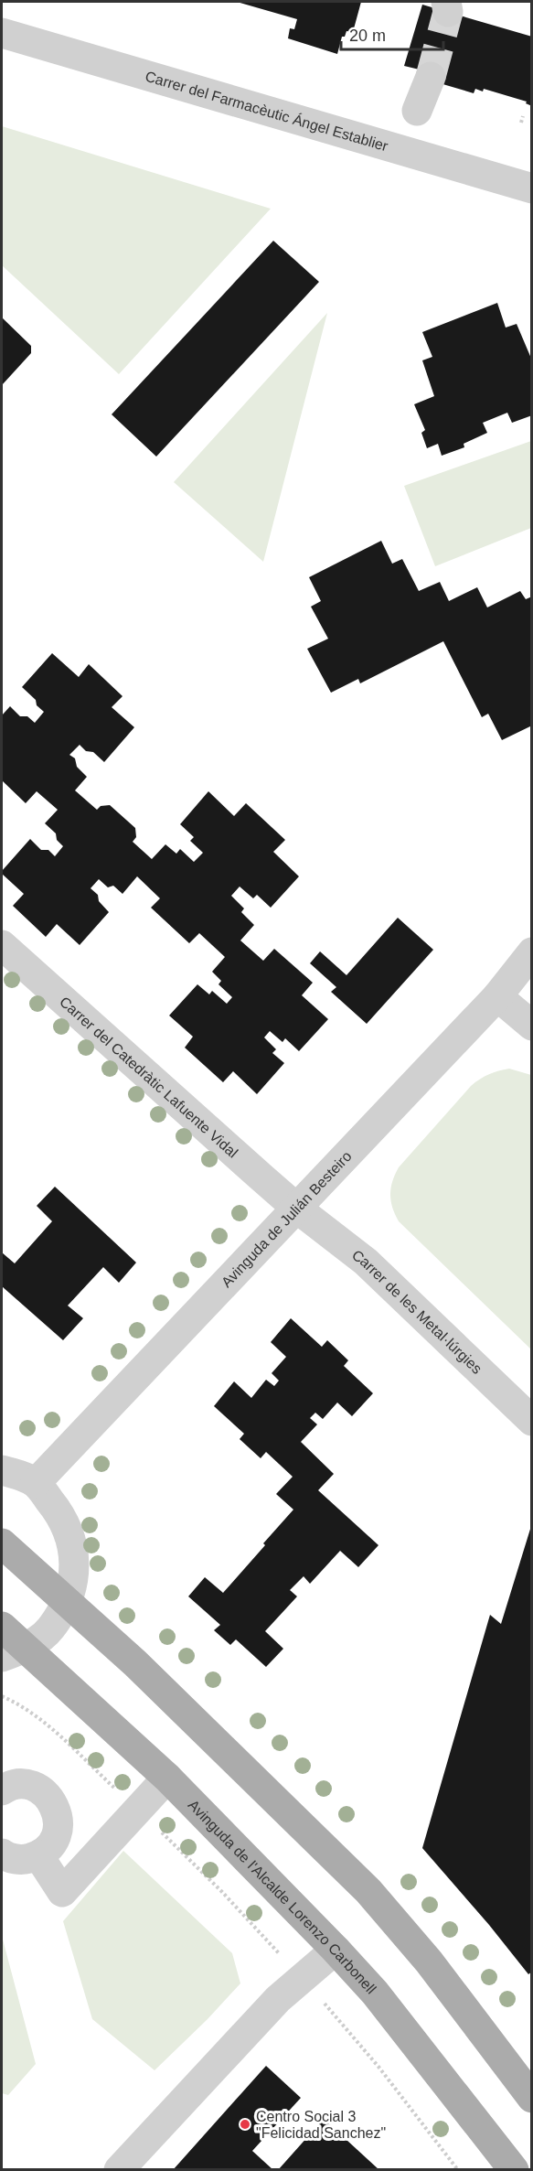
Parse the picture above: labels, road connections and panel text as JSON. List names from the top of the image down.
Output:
{
  "streets": {
    "main road": ["Avinguda de l'Alcalde Lorenzo Carbonell"],
    "street": [
      "Carrer del Farmacèutic Ángel Establier",
      "Carrer del Catedràtic Lafuente Vidal",
      "Avinguda de Julián Besteiro",
      "Carrer de les Metal·lúrgies"
    ]
  },
  "crossings": [
    ["Carrer del Catedràtic Lafuente Vidal", "Avinguda de Julián Besteiro"],
    ["Carrer del Catedràtic Lafuente Vidal", "Carrer de les Metal·lúrgies"],
    ["Avinguda de Julián Besteiro", "Carrer de les Metal·lúrgies"]
  ],
  "places": ["Centro Social 3 \"Felicidad Sanchez\""],
  "scale_bar": "20 m"
}
